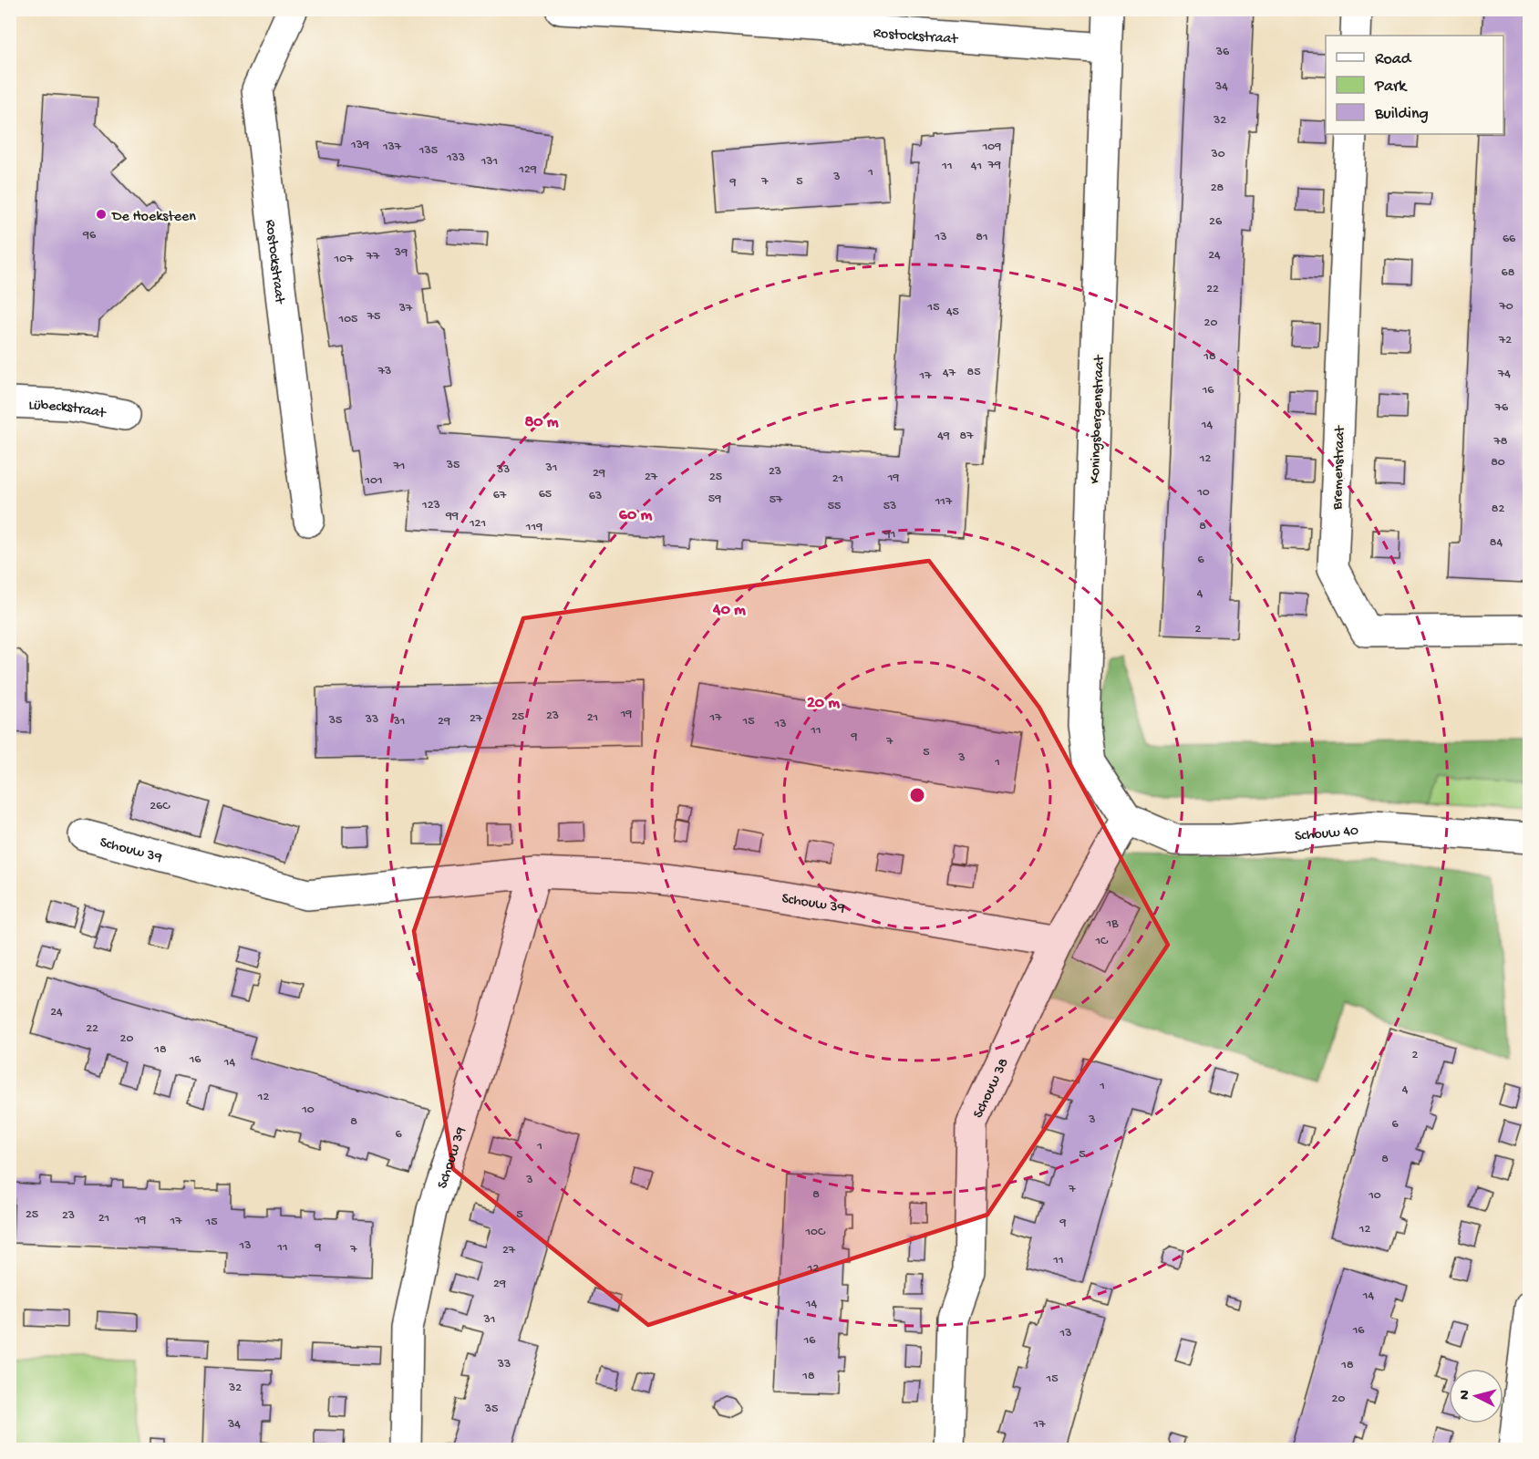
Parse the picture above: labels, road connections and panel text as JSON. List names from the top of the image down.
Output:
{
  "streets": {
    "street": [
      "Rostockstraat",
      "Lübeckstraat",
      "Koningsbergenstraat",
      "Bremenstraat",
      "Schouw 40",
      "Schouw 39",
      "Schouw 38"
    ]
  },
  "crossings": [
    ["Rostockstraat", "Koningsbergenstraat"],
    ["Koningsbergenstraat", "Schouw 40"],
    ["Koningsbergenstraat", "Schouw 38"],
    ["Schouw 40", "Schouw 38"],
    ["Schouw 39", "Schouw 38"]
  ],
  "places": ["De Hoeksteen"],
  "house_numbers": [
    "36",
    "34",
    "32",
    "139",
    "137",
    "109",
    "135",
    "30",
    "133",
    "131",
    "79",
    "11",
    "41",
    "129",
    "1",
    "3",
    "7",
    "5",
    "9",
    "28",
    "26",
    "96",
    "13",
    "81",
    "66",
    "39",
    "24",
    "77",
    "107",
    "68",
    "22",
    "70",
    "15",
    "37",
    "45",
    "75",
    "105",
    "20",
    "72",
    "18",
    "73",
    "85",
    "47",
    "74",
    "17",
    "16",
    "76",
    "14",
    "49",
    "87",
    "78",
    "12",
    "80",
    "35",
    "71",
    "31",
    "33",
    "23",
    "29",
    "27",
    "25",
    "19",
    "21",
    "101",
    "10",
    "65",
    "67",
    "63",
    "59",
    "57",
    "117",
    "123",
    "55",
    "53",
    "82",
    "99",
    "121",
    "8",
    "119",
    "91",
    "84",
    "6",
    "4",
    "2",
    "19",
    "23",
    "25",
    "21",
    "17",
    "27",
    "33",
    "35",
    "31",
    "29",
    "15",
    "13",
    "11",
    "9",
    "7",
    "5",
    "3",
    "1",
    "26C",
    "1B",
    "1C",
    "24",
    "22",
    "20",
    "18",
    "2",
    "16",
    "14",
    "1",
    "4",
    "12",
    "10",
    "3",
    "8",
    "6",
    "6",
    "1",
    "5",
    "8",
    "3",
    "7",
    "8",
    "10",
    "25",
    "5",
    "23",
    "21",
    "19",
    "17",
    "15",
    "9",
    "12",
    "10C",
    "13",
    "11",
    "9",
    "7",
    "27",
    "11",
    "12",
    "29",
    "14",
    "14",
    "31",
    "16",
    "13",
    "16",
    "33",
    "18",
    "18",
    "15",
    "32",
    "20",
    "35",
    "34",
    "17"
  ],
  "legend": ["Road", "Park", "Building"],
  "north": "left",
  "rings": [
    "80 m",
    "60 m",
    "40 m",
    "20 m"
  ]
}
